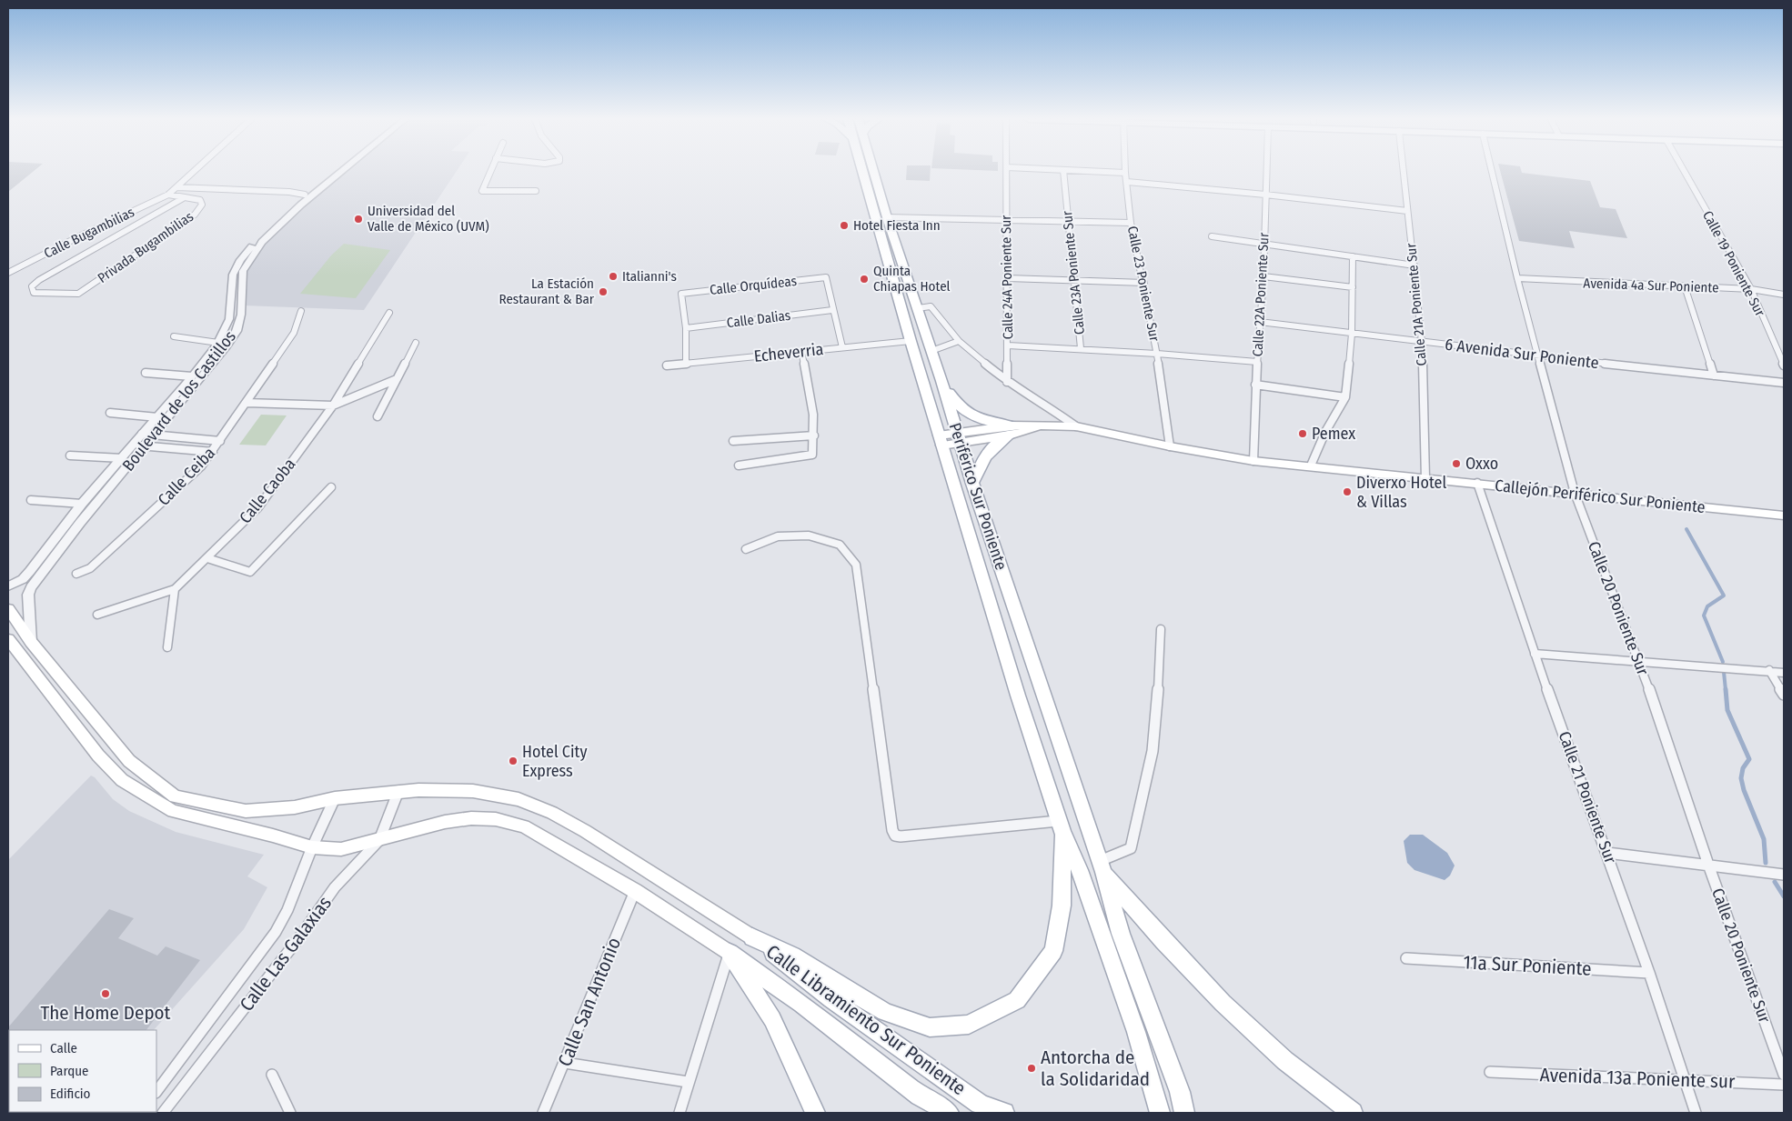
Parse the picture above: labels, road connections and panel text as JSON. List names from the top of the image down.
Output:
{
  "streets": {
    "main road": ["Periférico Sur Poniente", "Callejón Periférico Sur Poniente", "Calle Libramiento Sur Poniente"],
    "street": [
      "Calle Bugambilias",
      "Privada Bugambilias",
      "Calle 19 Poniente Sur",
      "Calle 23A Poniente Sur",
      "Calle 24A Poniente Sur",
      "Calle 23 Poniente Sur",
      "Calle Orquídeas",
      "Avenida 4a Sur Poniente",
      "Calle 22A Poniente Sur",
      "Calle 21A Poniente Sur",
      "Calle Dalias",
      "Echeverria",
      "6 Avenida Sur Poniente",
      "Boulevard de los Castillos",
      "Calle Ceiba",
      "Calle Caoba",
      "Calle 20 Poniente Sur",
      "Calle 21 Poniente Sur",
      "Calle Las Galaxias",
      "11a Sur Poniente",
      "Calle San Antonio",
      "Avenida 13a Poniente sur"
    ]
  },
  "crossings": [
    ["Calle Bugambilias", "Privada Bugambilias"],
    ["Calle 19 Poniente Sur", "Avenida 4a Sur Poniente"],
    ["Calle 24A Poniente Sur", "Callejón Periférico Sur Poniente"],
    ["Calle 23 Poniente Sur", "Callejón Periférico Sur Poniente"],
    ["Calle Orquídeas", "Calle Dalias"],
    ["Avenida 4a Sur Poniente", "Calle 20 Poniente Sur"],
    ["Calle 22A Poniente Sur", "6 Avenida Sur Poniente"],
    ["Calle 22A Poniente Sur", "Callejón Periférico Sur Poniente"],
    ["Calle 21A Poniente Sur", "6 Avenida Sur Poniente"],
    ["Calle 21A Poniente Sur", "Callejón Periférico Sur Poniente"],
    ["Echeverria", "Periférico Sur Poniente"],
    ["6 Avenida Sur Poniente", "Calle 20 Poniente Sur"],
    ["Periférico Sur Poniente", "Callejón Periférico Sur Poniente"],
    ["Callejón Periférico Sur Poniente", "Calle 20 Poniente Sur"],
    ["Callejón Periférico Sur Poniente", "Calle 21 Poniente Sur"],
    ["Calle 21 Poniente Sur", "11a Sur Poniente"],
    ["Calle 21 Poniente Sur", "Avenida 13a Poniente sur"]
  ],
  "places": [
    "Universidad del Valle de México (UVM)",
    "Hotel Fiesta Inn",
    "Italianni's",
    "Quinta Chiapas Hotel",
    "La Estación Restaurant & Bar",
    "Pemex",
    "Oxxo",
    "Diverxo Hotel & Villas",
    "Hotel City Express",
    "The Home Depot",
    "Antorcha de la Solidaridad"
  ],
  "legend": ["Calle", "Parque", "Edificio"]
}
